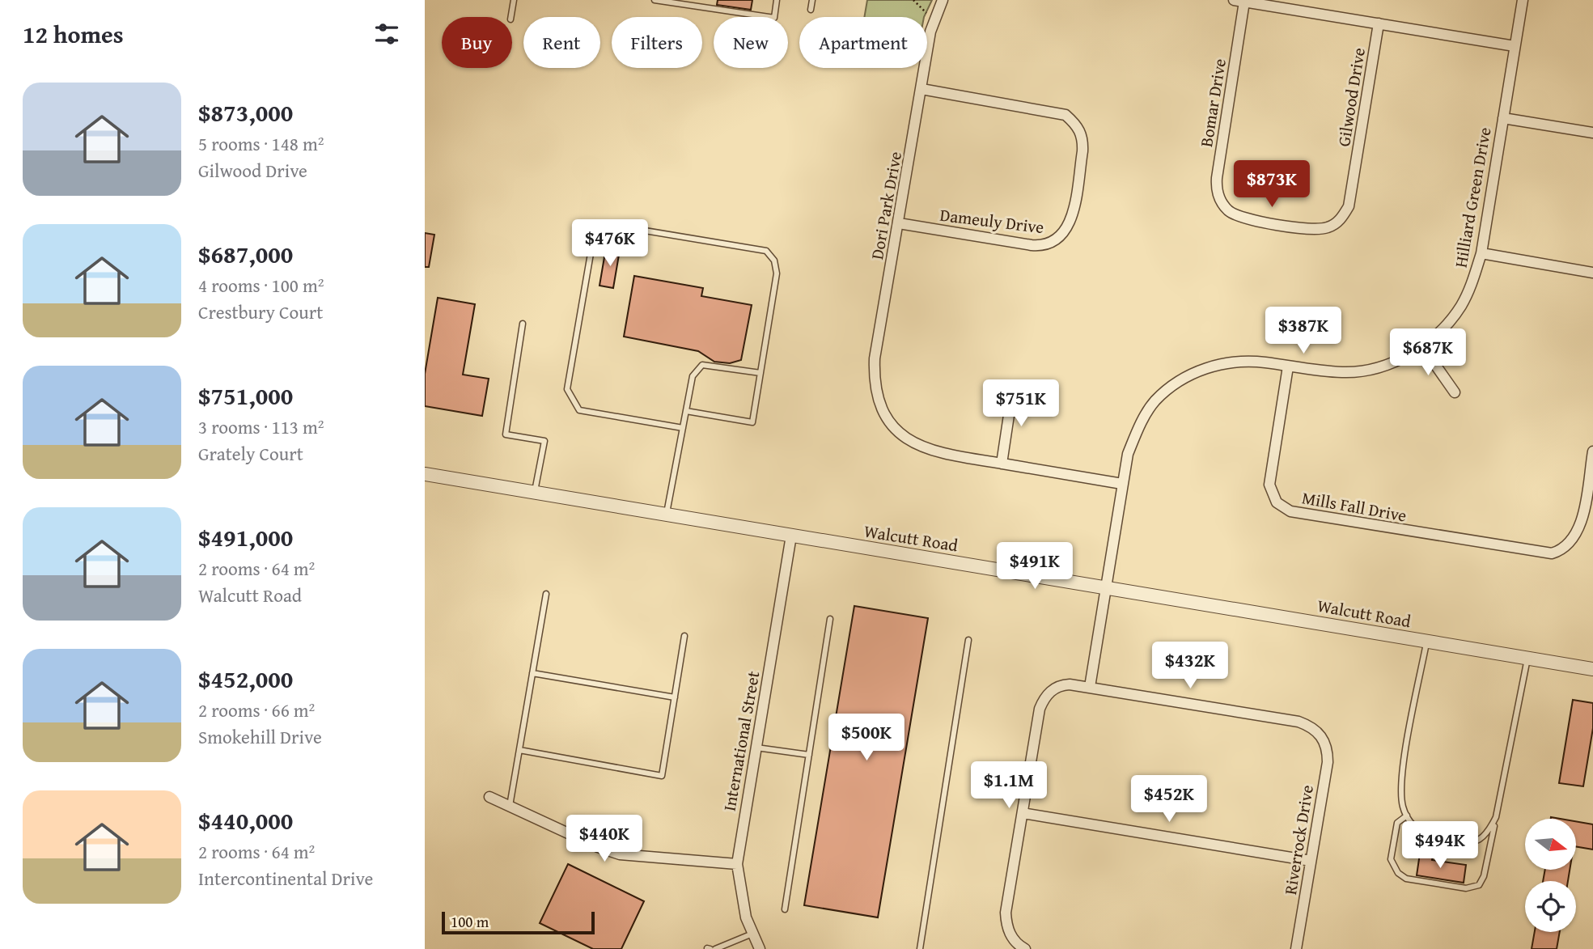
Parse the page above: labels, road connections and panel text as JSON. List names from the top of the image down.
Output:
{
  "streets": {
    "street": [
      "Gilwood Drive",
      "Bomar Drive",
      "Hilliard Green Drive",
      "Dori Park Drive",
      "Dameuly Drive",
      "Mills Fall Drive",
      "Walcutt Road",
      "International Street",
      "Riverrock Drive"
    ]
  },
  "crossings": [
    ["Gilwood Drive", "Bomar Drive"],
    ["Hilliard Green Drive", "Mills Fall Drive"],
    ["Hilliard Green Drive", "Walcutt Road"],
    ["Hilliard Green Drive", "Riverrock Drive"],
    ["Dori Park Drive", "Dameuly Drive"],
    ["Walcutt Road", "International Street"]
  ],
  "scale_bar": "100 m",
  "north": "right",
  "page": {
    "heading": "12 homes",
    "chip": [
      "Buy",
      "Rent",
      "Filters",
      "New",
      "Apartment"
    ],
    "list": [
      {
        "name": "$873,000",
        "note": "5 rooms · 148 m² · Gilwood Drive"
      },
      {
        "name": "$687,000",
        "note": "4 rooms · 100 m² · Crestbury Court"
      },
      {
        "name": "$751,000",
        "note": "3 rooms · 113 m² · Grately Court"
      },
      {
        "name": "$491,000",
        "note": "2 rooms · 64 m² · Walcutt Road"
      },
      {
        "name": "$452,000",
        "note": "2 rooms · 66 m² · Smokehill Drive"
      },
      {
        "name": "$440,000",
        "note": "2 rooms · 64 m² · Intercontinental Drive"
      }
    ],
    "price": [
      "$873K",
      "$476K",
      "$387K",
      "$687K",
      "$751K",
      "$491K",
      "$432K",
      "$500K",
      "$1.1M",
      "$452K",
      "$440K",
      "$494K"
    ],
    "scale": "100 m"
  }
}
